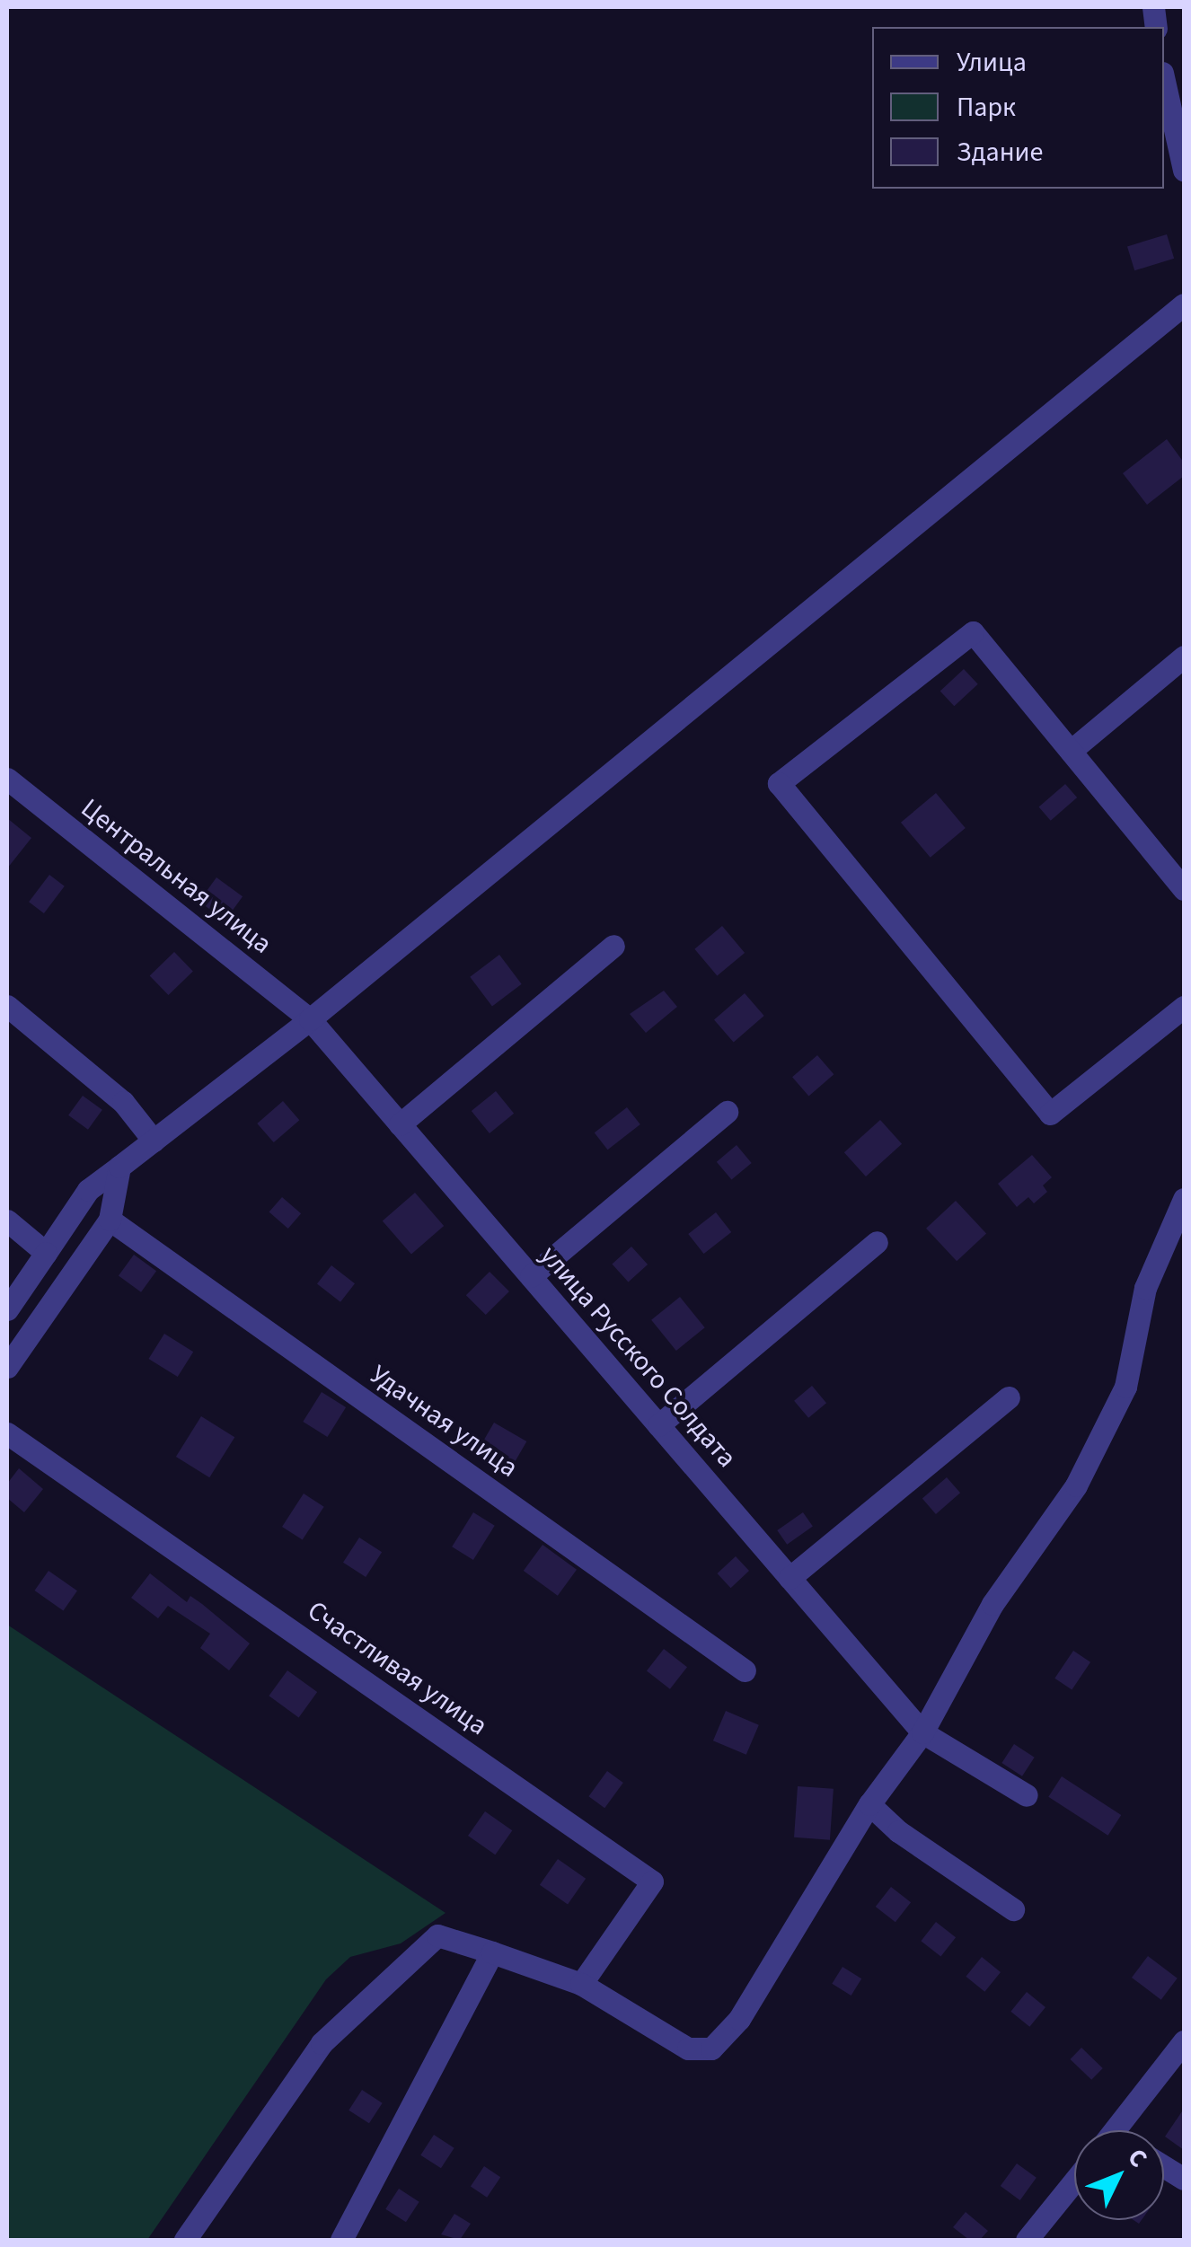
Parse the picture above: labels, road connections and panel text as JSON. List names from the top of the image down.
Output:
{
  "streets": {
    "street": [
      "Центральная улица",
      "улица Русского Солдата",
      "Удачная улица",
      "Счастливая улица"
    ]
  },
  "crossings": [
    ["Центральная улица", "улица Русского Солдата"]
  ],
  "legend": ["Улица", "Парк", "Здание"],
  "north": "top right"
}
